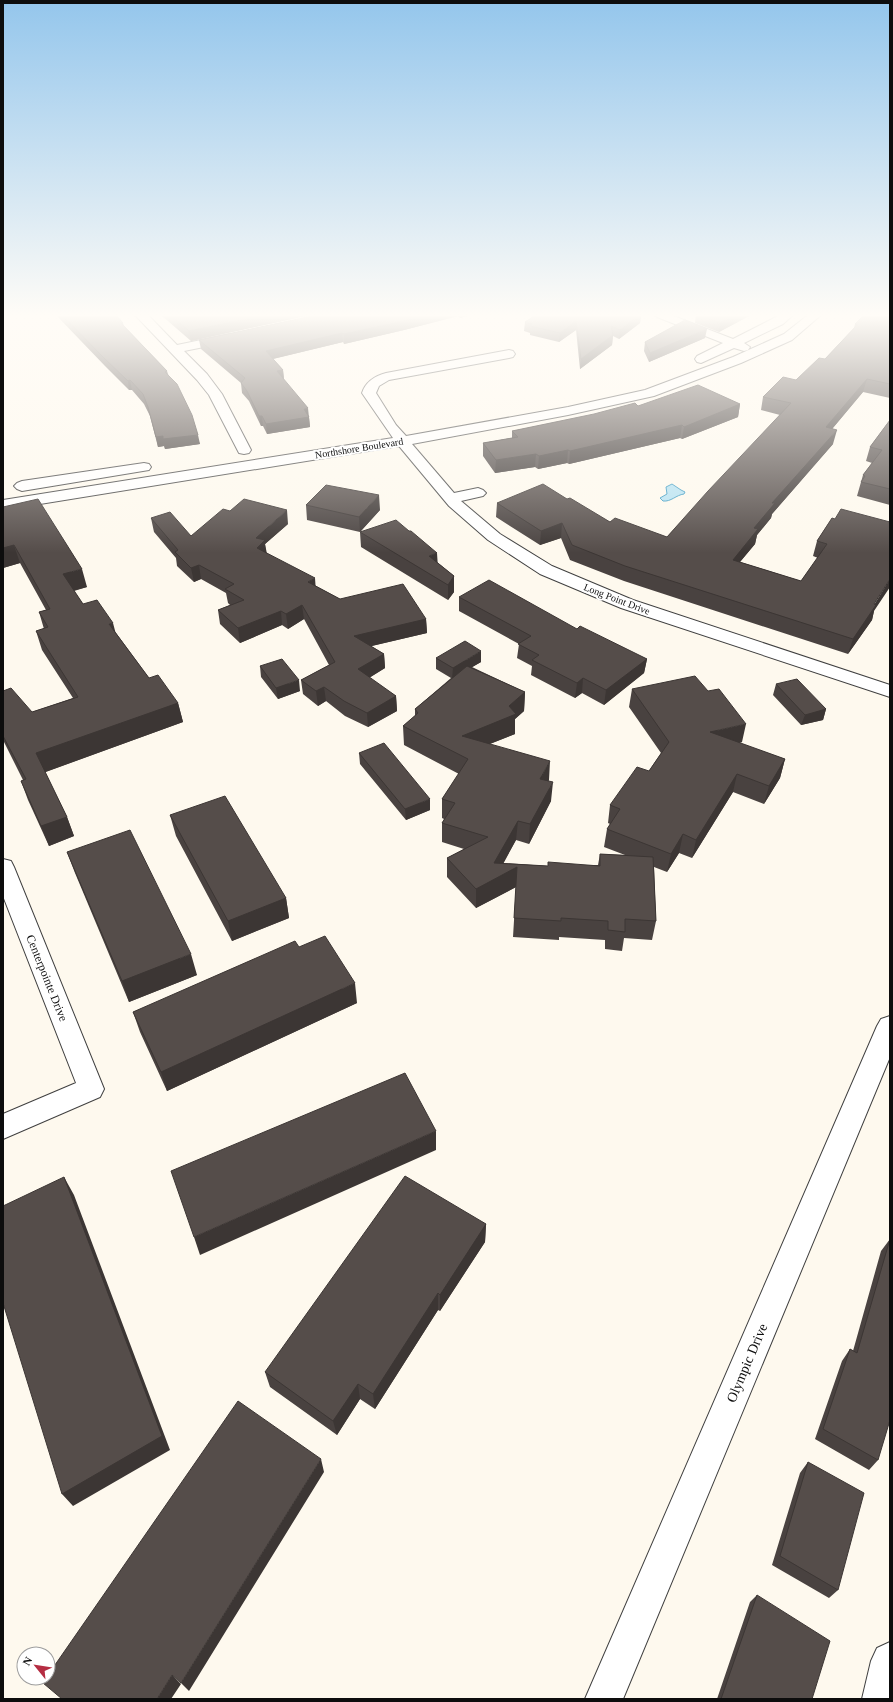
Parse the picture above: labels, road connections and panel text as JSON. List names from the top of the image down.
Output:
{
  "streets": {
    "street": [
      "Northshore Boulevard",
      "Long Point Drive",
      "Centerpointe Drive",
      "Olympic Drive"
    ]
  },
  "crossings": [
    ["Northshore Boulevard", "Long Point Drive"]
  ],
  "north": "top left"
}
